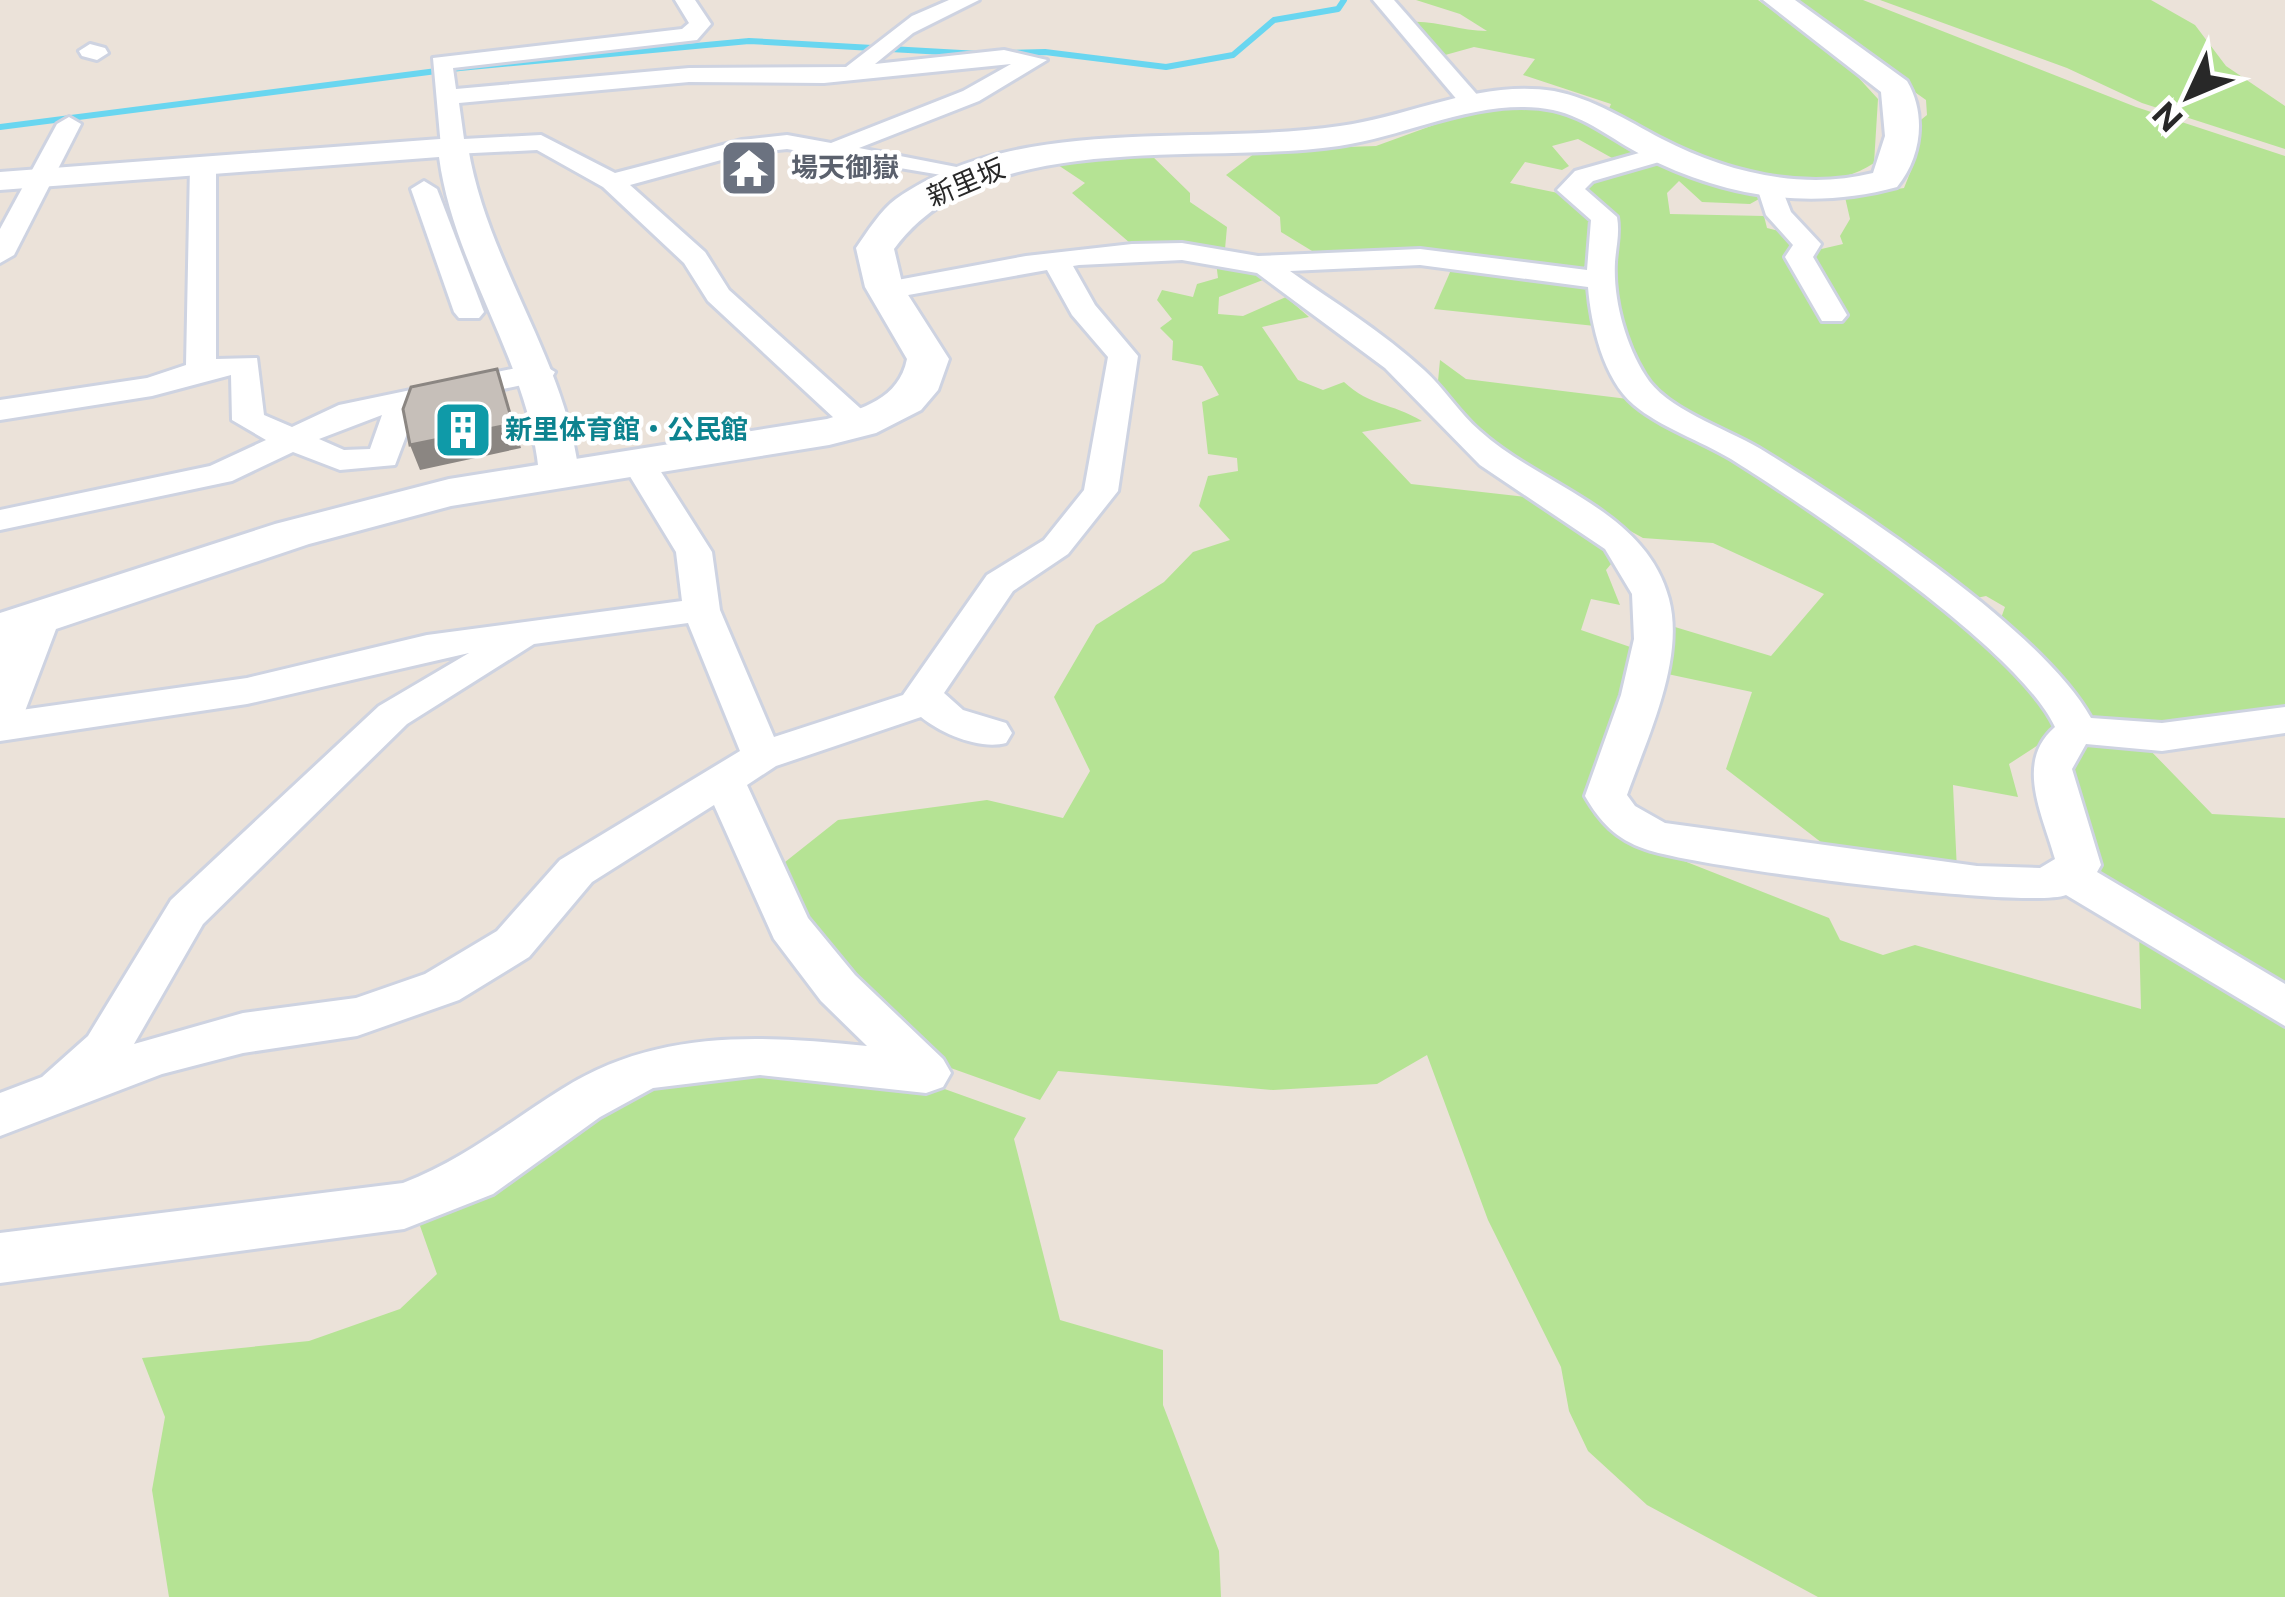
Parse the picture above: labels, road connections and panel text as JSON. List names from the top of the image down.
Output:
{
  "streets": {
    "main road": ["新里坂"]
  },
  "places": {
    "temple": ["場天御嶽"],
    "building": ["新里体育館・公民館"]
  },
  "north": "bottom left"
}
